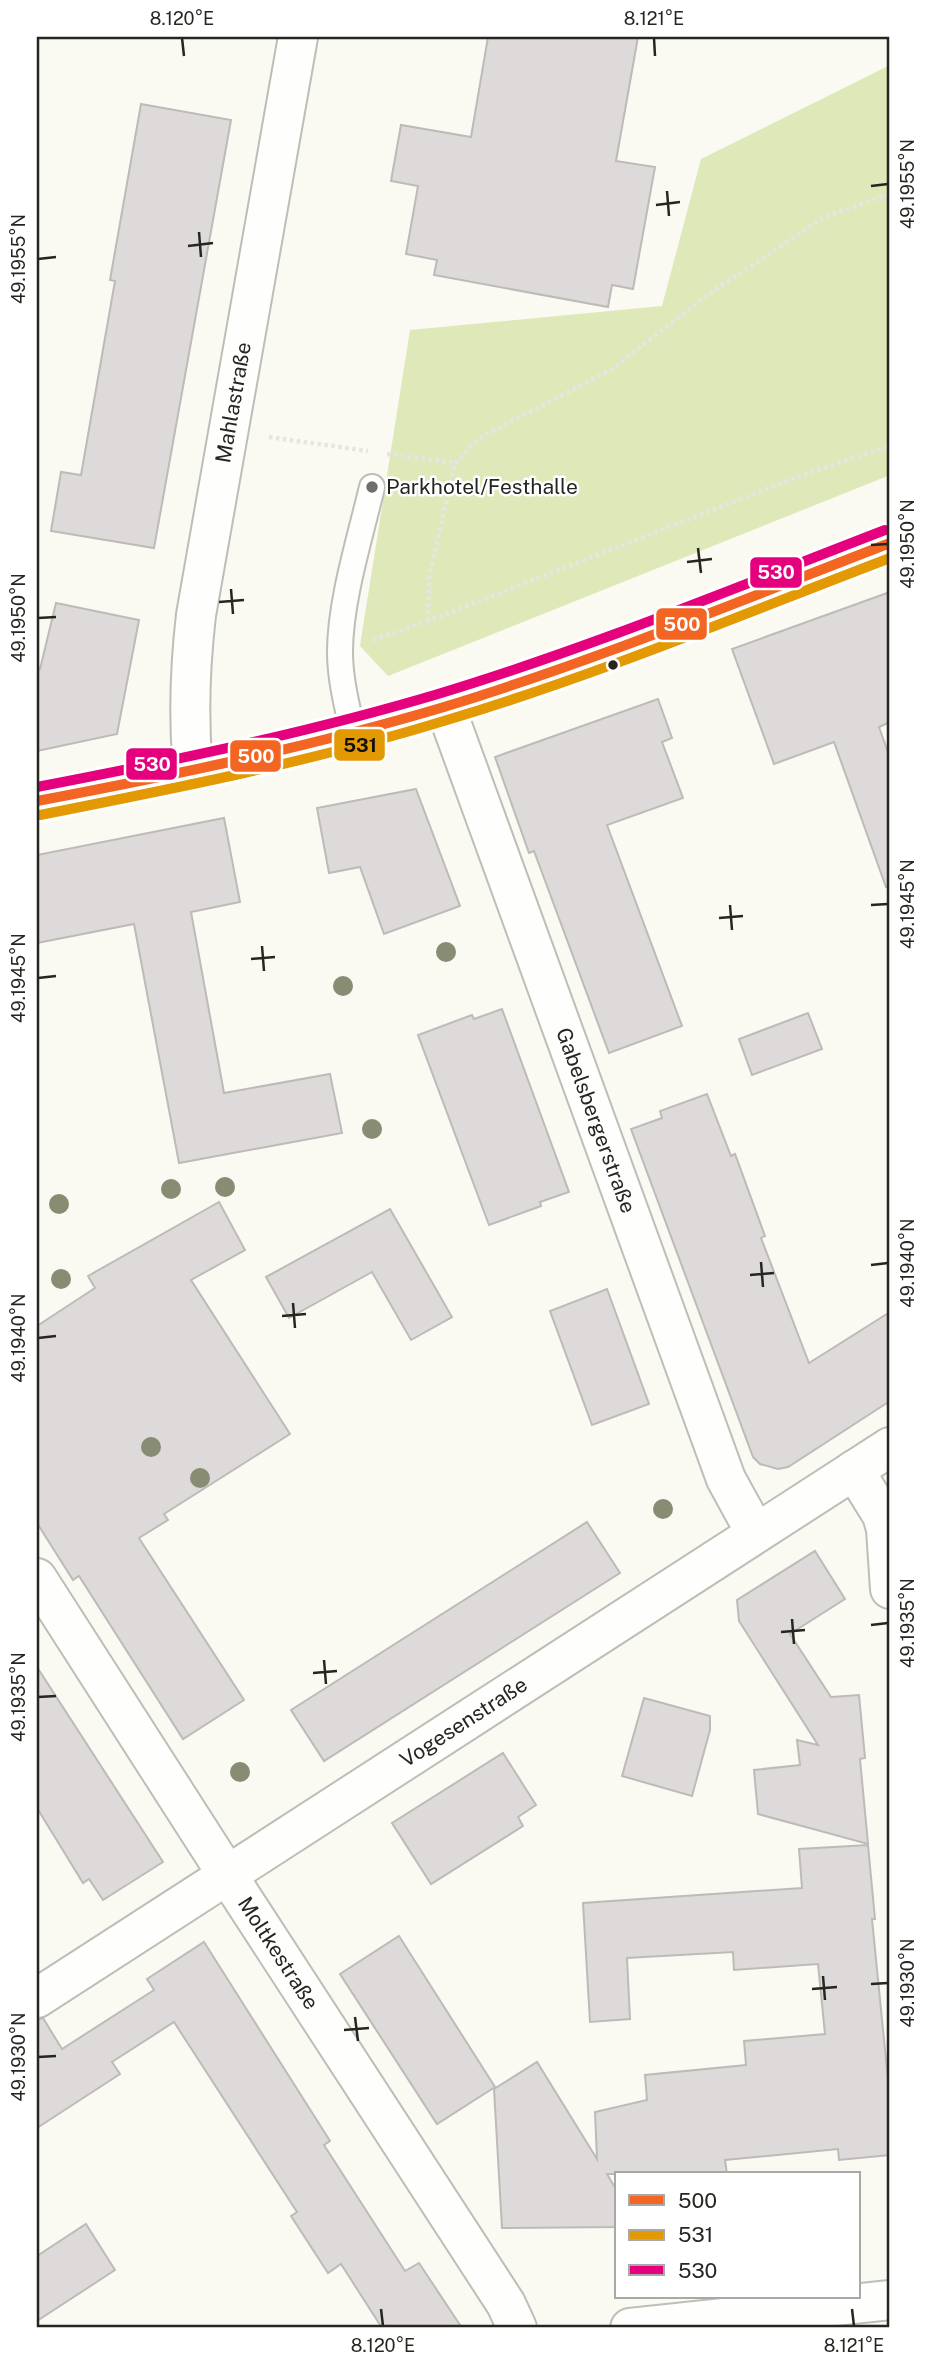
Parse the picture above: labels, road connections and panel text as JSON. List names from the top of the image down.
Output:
{
  "streets": {
    "street": [
      "Mahlastraße",
      "Gabelsbergerstraße",
      "Vogesenstraße",
      "Moltkestraße"
    ]
  },
  "crossings": [
    ["Gabelsbergerstraße", "Vogesenstraße"],
    ["Vogesenstraße", "Moltkestraße"]
  ],
  "places": ["Parkhotel/Festhalle"],
  "lines": ["transit line 530", "transit line 500", "transit line 531"],
  "legend": ["500", "531", "530"],
  "coordinates": [
    "8.120°E",
    "8.121°E",
    "49.1955°N",
    "49.1950°N",
    "49.1945°N",
    "49.1940°N",
    "49.1935°N",
    "49.1930°N"
  ]
}
